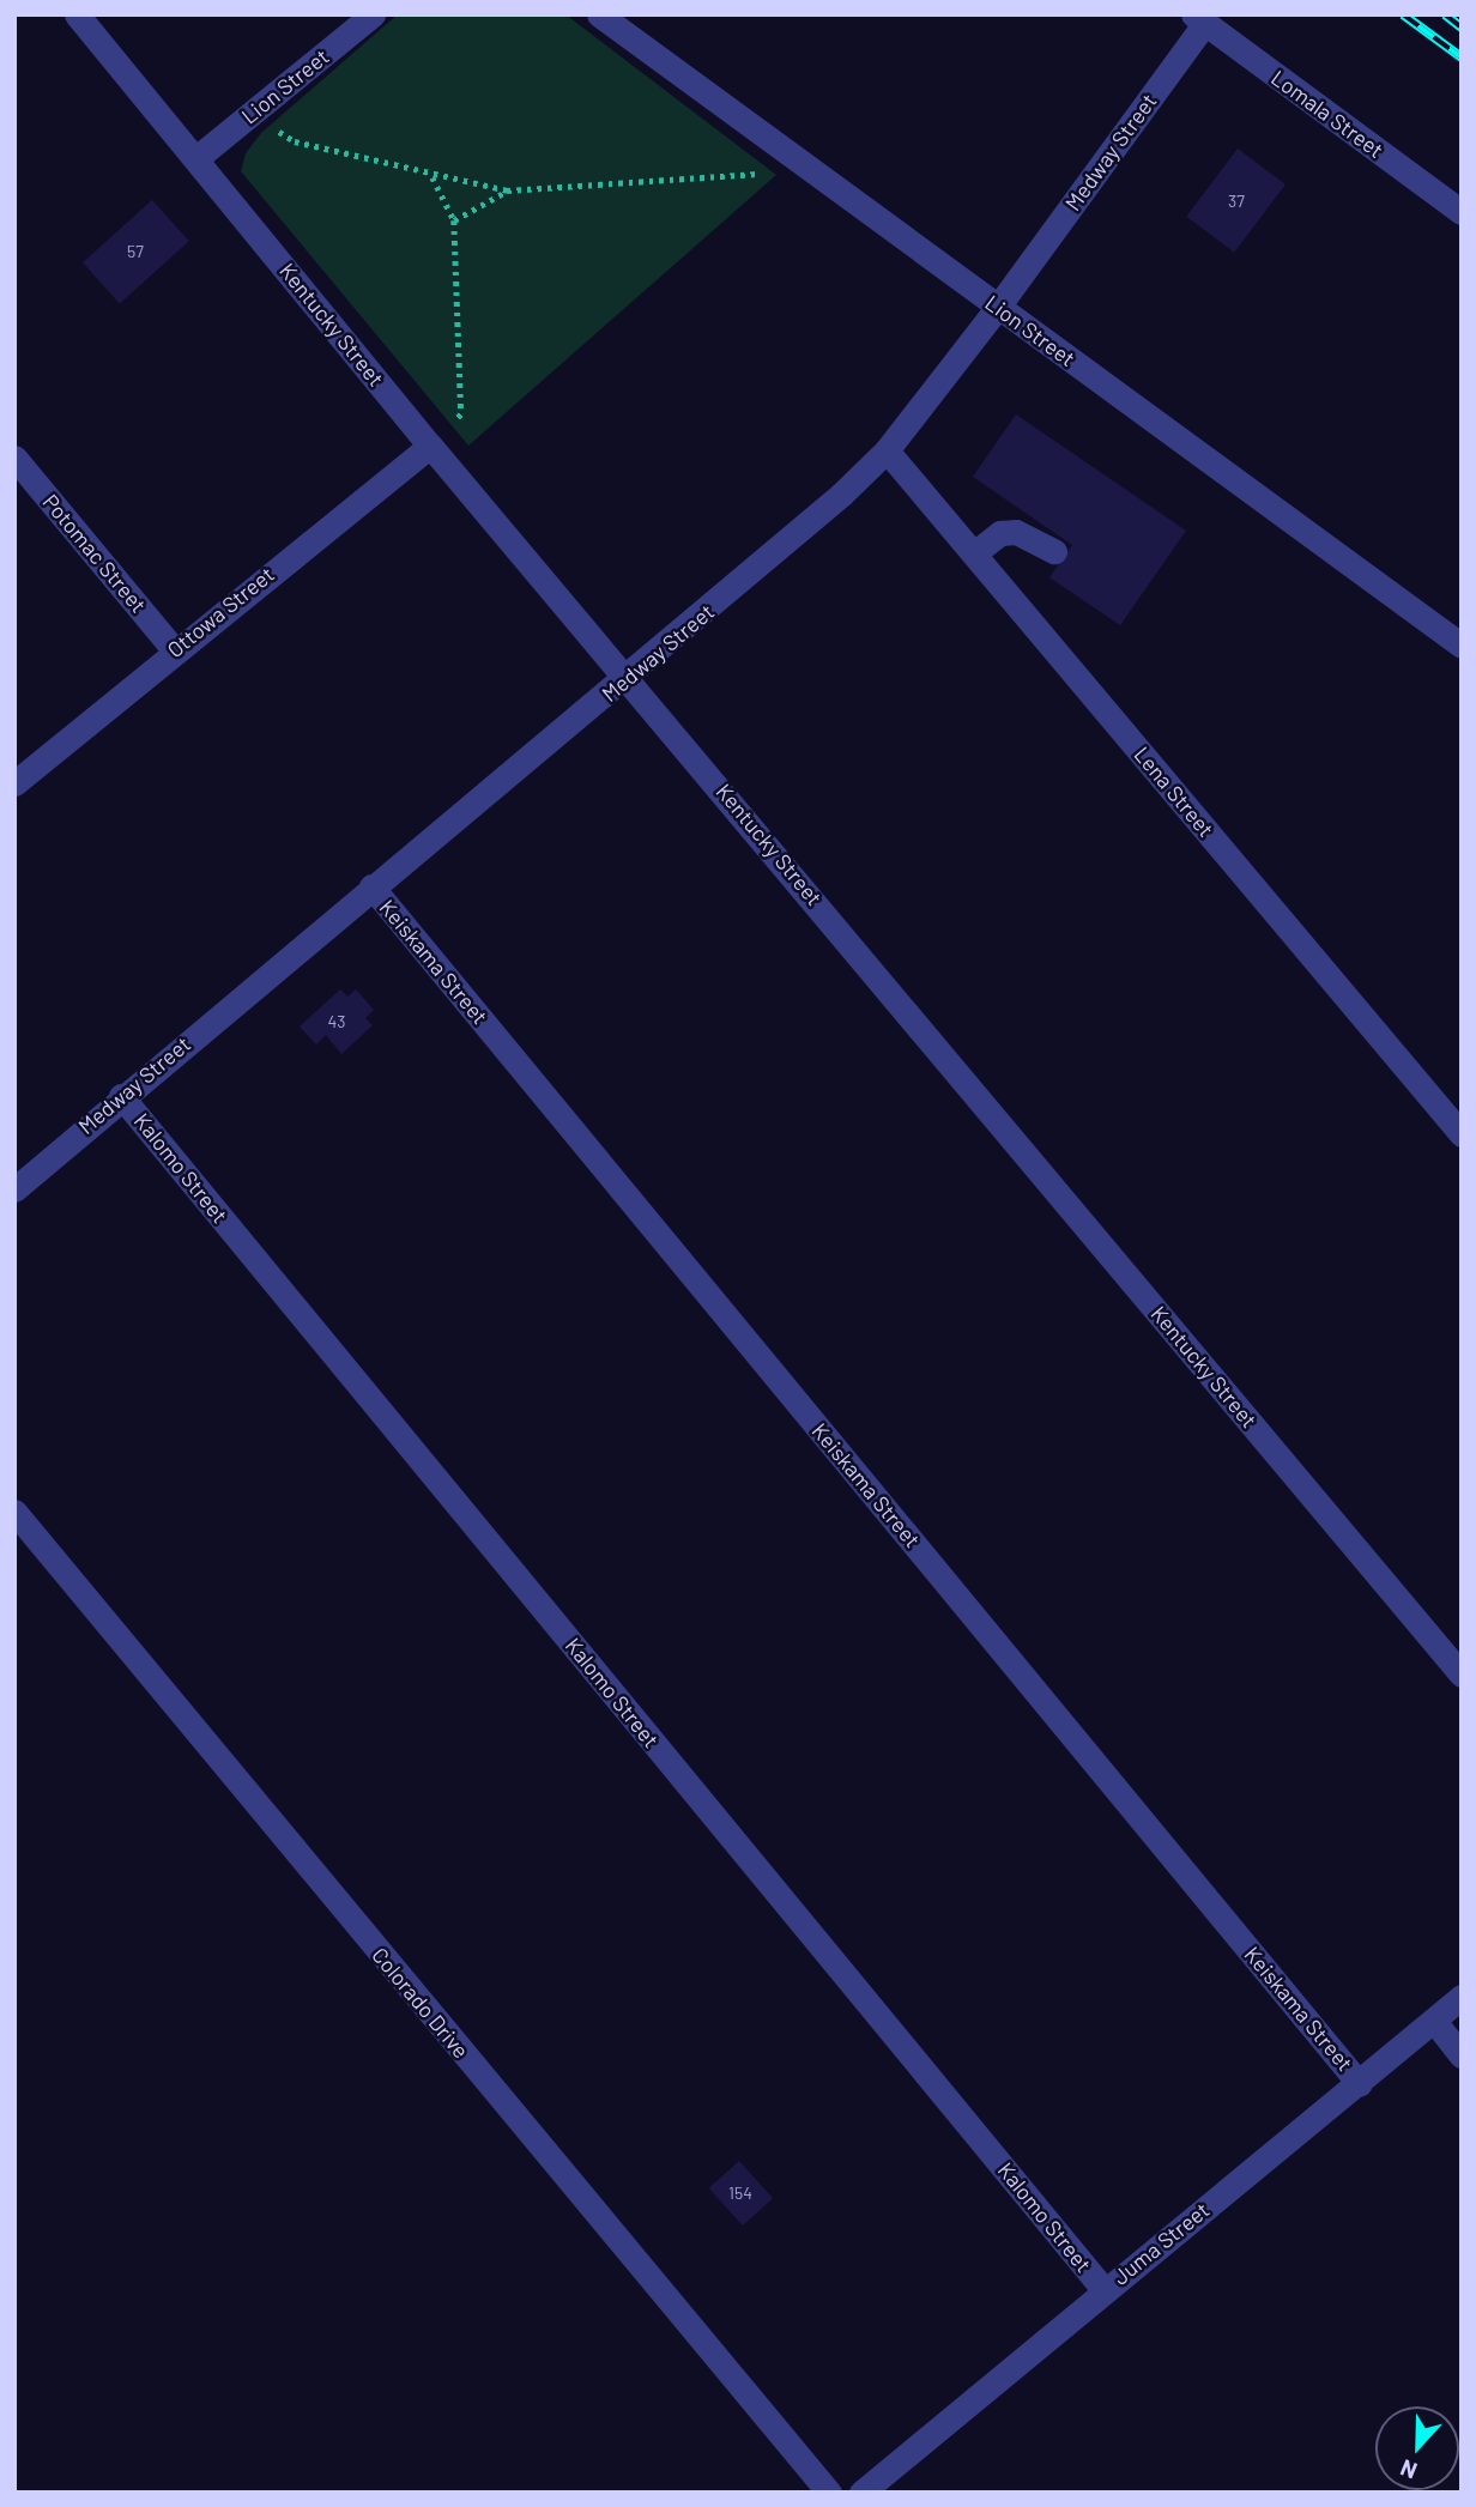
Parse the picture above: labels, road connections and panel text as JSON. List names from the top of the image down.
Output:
{
  "streets": {
    "street": [
      "Lion Street",
      "Lomala Street",
      "Medway Street",
      "Kentucky Street",
      "Potomac Street",
      "Ottowa Street",
      "Lena Street",
      "Keiskama Street",
      "Kalomo Street",
      "Colorado Drive",
      "Juma Street"
    ]
  },
  "crossings": [
    ["Lion Street", "Medway Street"],
    ["Lion Street", "Kentucky Street"],
    ["Lomala Street", "Medway Street"],
    ["Medway Street", "Kentucky Street"],
    ["Medway Street", "Lena Street"],
    ["Medway Street", "Keiskama Street"],
    ["Medway Street", "Kalomo Street"],
    ["Kentucky Street", "Ottowa Street"],
    ["Potomac Street", "Ottowa Street"],
    ["Keiskama Street", "Juma Street"],
    ["Kalomo Street", "Juma Street"]
  ],
  "house_numbers": [
    "37",
    "57",
    "43",
    "154"
  ],
  "north": "bottom"
}
